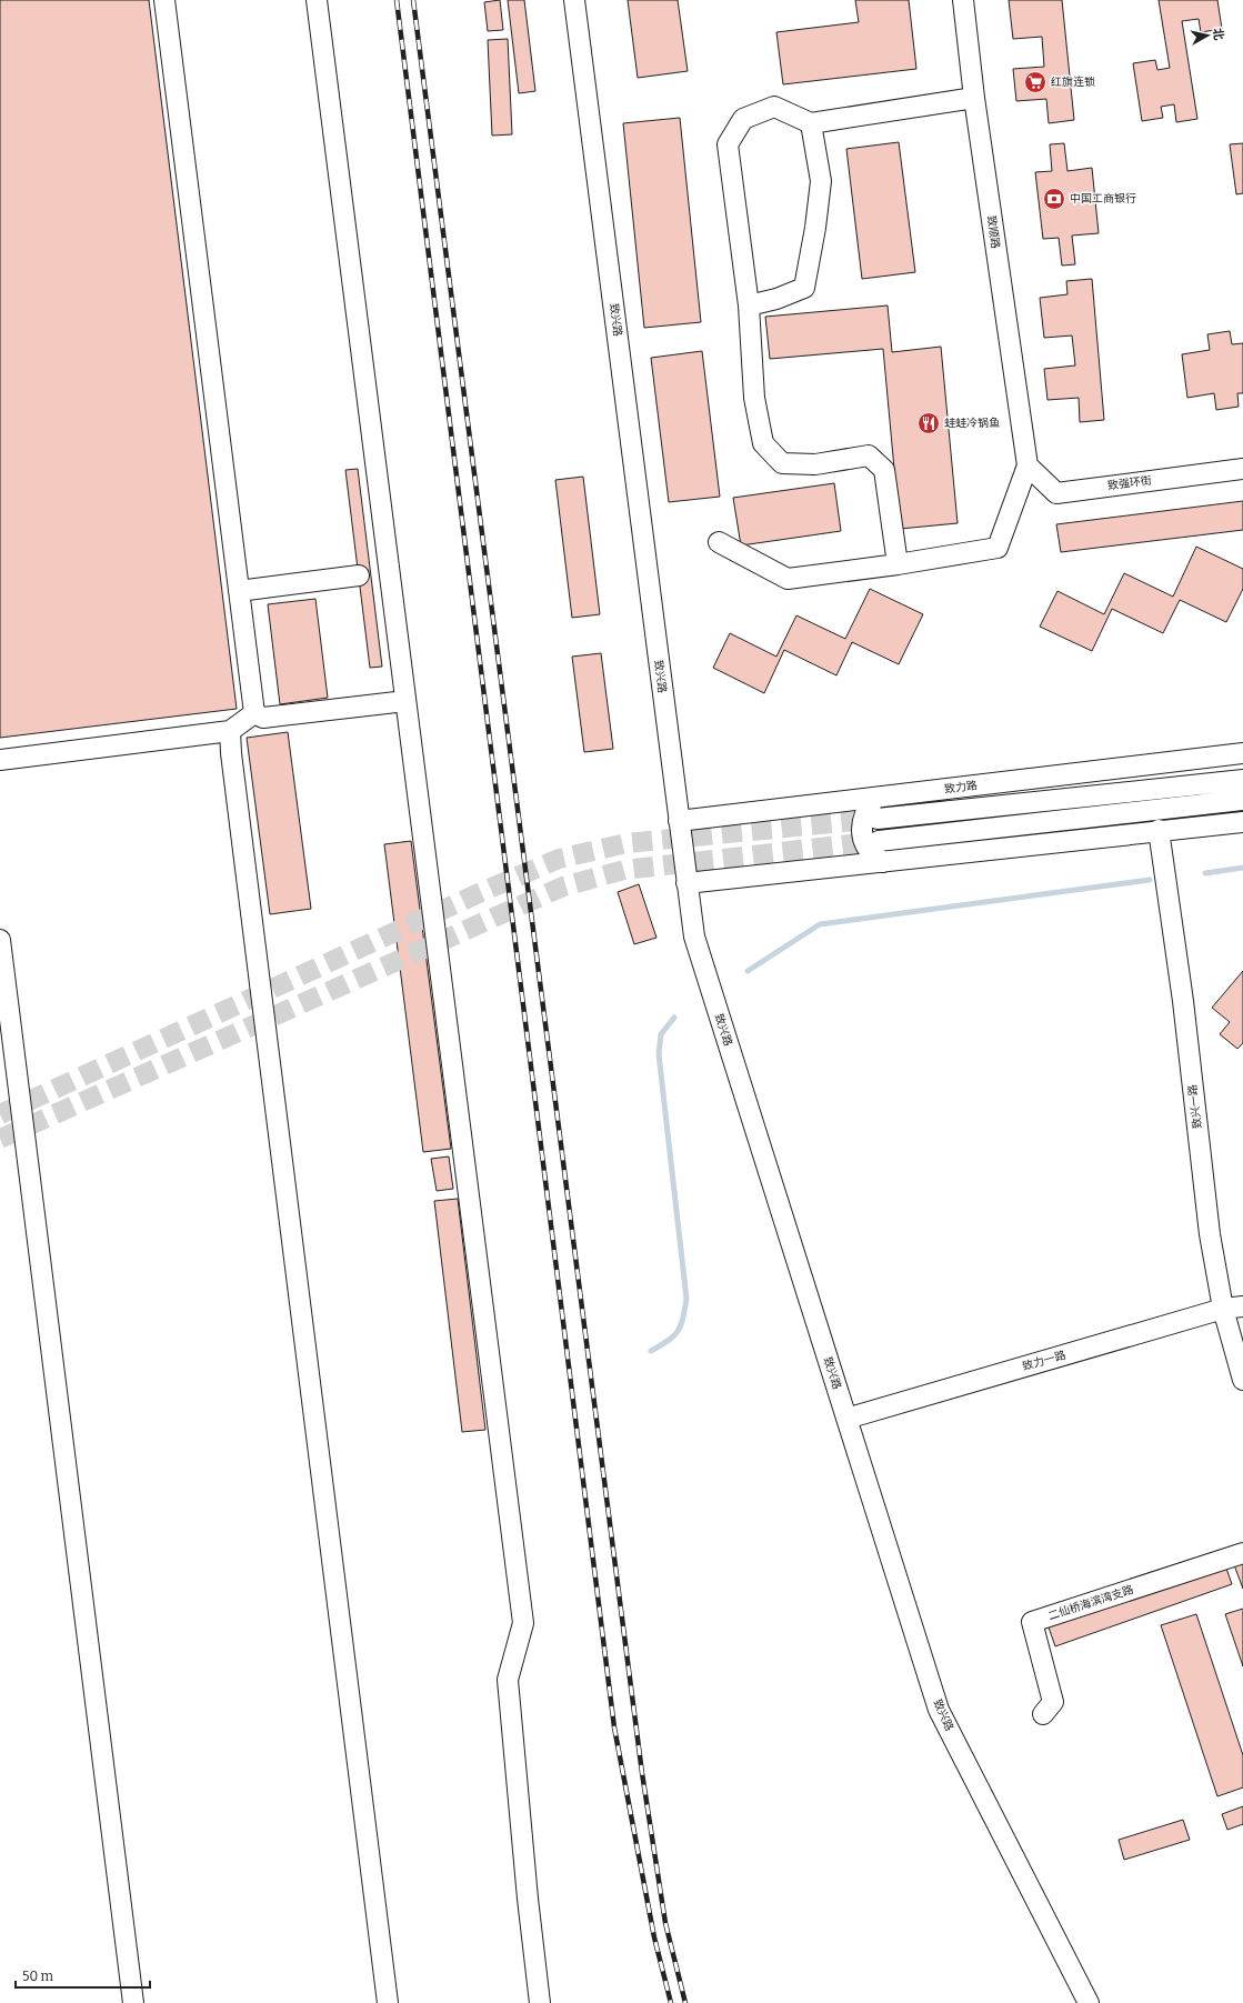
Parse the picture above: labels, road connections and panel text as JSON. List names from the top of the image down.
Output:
{
  "streets": {
    "street": [
      "致顺路",
      "致兴路",
      "致强环街",
      "致力路",
      "致兴一路",
      "致力一路",
      "二仙桥海滨湾支路"
    ]
  },
  "crossings": [
    ["致顺路", "致强环街"],
    ["致兴路", "致力路"],
    ["致兴路", "致力一路"],
    ["致兴一路", "致力一路"]
  ],
  "places": {
    "supermarket": ["红旗连锁"],
    "bank": ["中国工商银行"],
    "restaurant": ["蛙蛙冷锅鱼"]
  },
  "scale_bar": "50 m",
  "north": "right"
}
